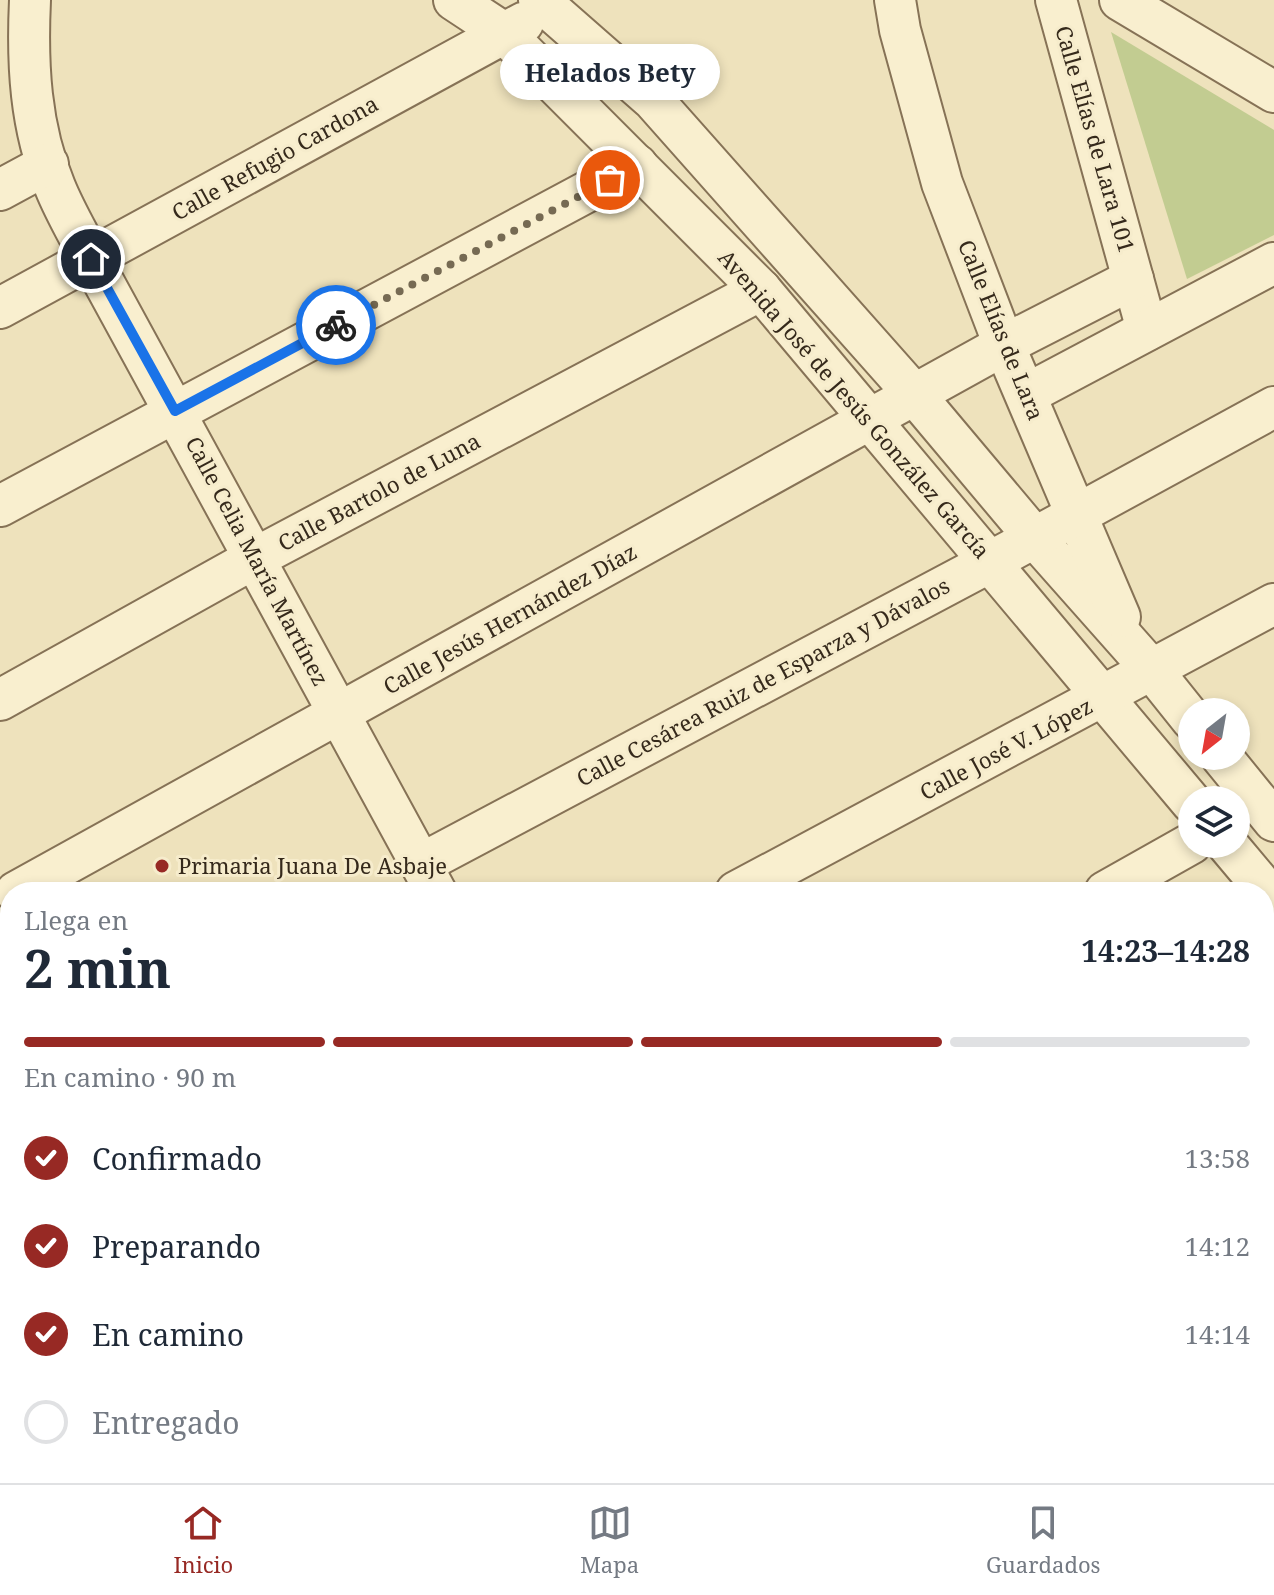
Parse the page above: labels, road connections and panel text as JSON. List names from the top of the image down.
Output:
{
  "streets": {
    "street": [
      "Calle Elías de Lara 101",
      "Calle Refugio Cardona",
      "Calle Elías de Lara",
      "Avenida José de Jesús González García",
      "Calle Bartolo de Luna",
      "Calle Celia María Martínez",
      "Calle Jesús Hernández Díaz",
      "Calle Cesárea Ruiz de Esparza y Dávalos",
      "Calle José V. López"
    ]
  },
  "crossings": [
    ["Calle Elías de Lara 101", "Calle Elías de Lara"],
    ["Calle Elías de Lara 101", "Calle Jesús Hernández Díaz"],
    ["Calle Refugio Cardona", "Avenida José de Jesús González García"],
    ["Calle Refugio Cardona", "Calle Celia María Martínez"],
    ["Calle Elías de Lara", "Calle Jesús Hernández Díaz"],
    ["Calle Elías de Lara", "Calle Cesárea Ruiz de Esparza y Dávalos"],
    ["Calle Elías de Lara", "Calle José V. López"],
    ["Avenida José de Jesús González García", "Calle Bartolo de Luna"],
    ["Avenida José de Jesús González García", "Calle Jesús Hernández Díaz"],
    ["Avenida José de Jesús González García", "Calle Cesárea Ruiz de Esparza y Dávalos"],
    ["Avenida José de Jesús González García", "Calle José V. López"],
    ["Calle Bartolo de Luna", "Calle Celia María Martínez"],
    ["Calle Celia María Martínez", "Calle Jesús Hernández Díaz"],
    ["Calle Celia María Martínez", "Calle Cesárea Ruiz de Esparza y Dávalos"]
  ],
  "places": ["Helados Bety", "Primaria Juana De Asbaje"],
  "north": "bottom left",
  "page": {
    "bubble": "Helados Bety",
    "heading": ["2 min", "Llega en", "14:23–14:28"],
    "bar": "En camino · 90 m",
    "list": [
      ["Confirmado", "13:58"],
      ["Preparando", "14:12"],
      ["En camino", "14:14"],
      "Entregado"
    ],
    "tabs": ["Inicio", "Mapa", "Guardados"]
  }
}
